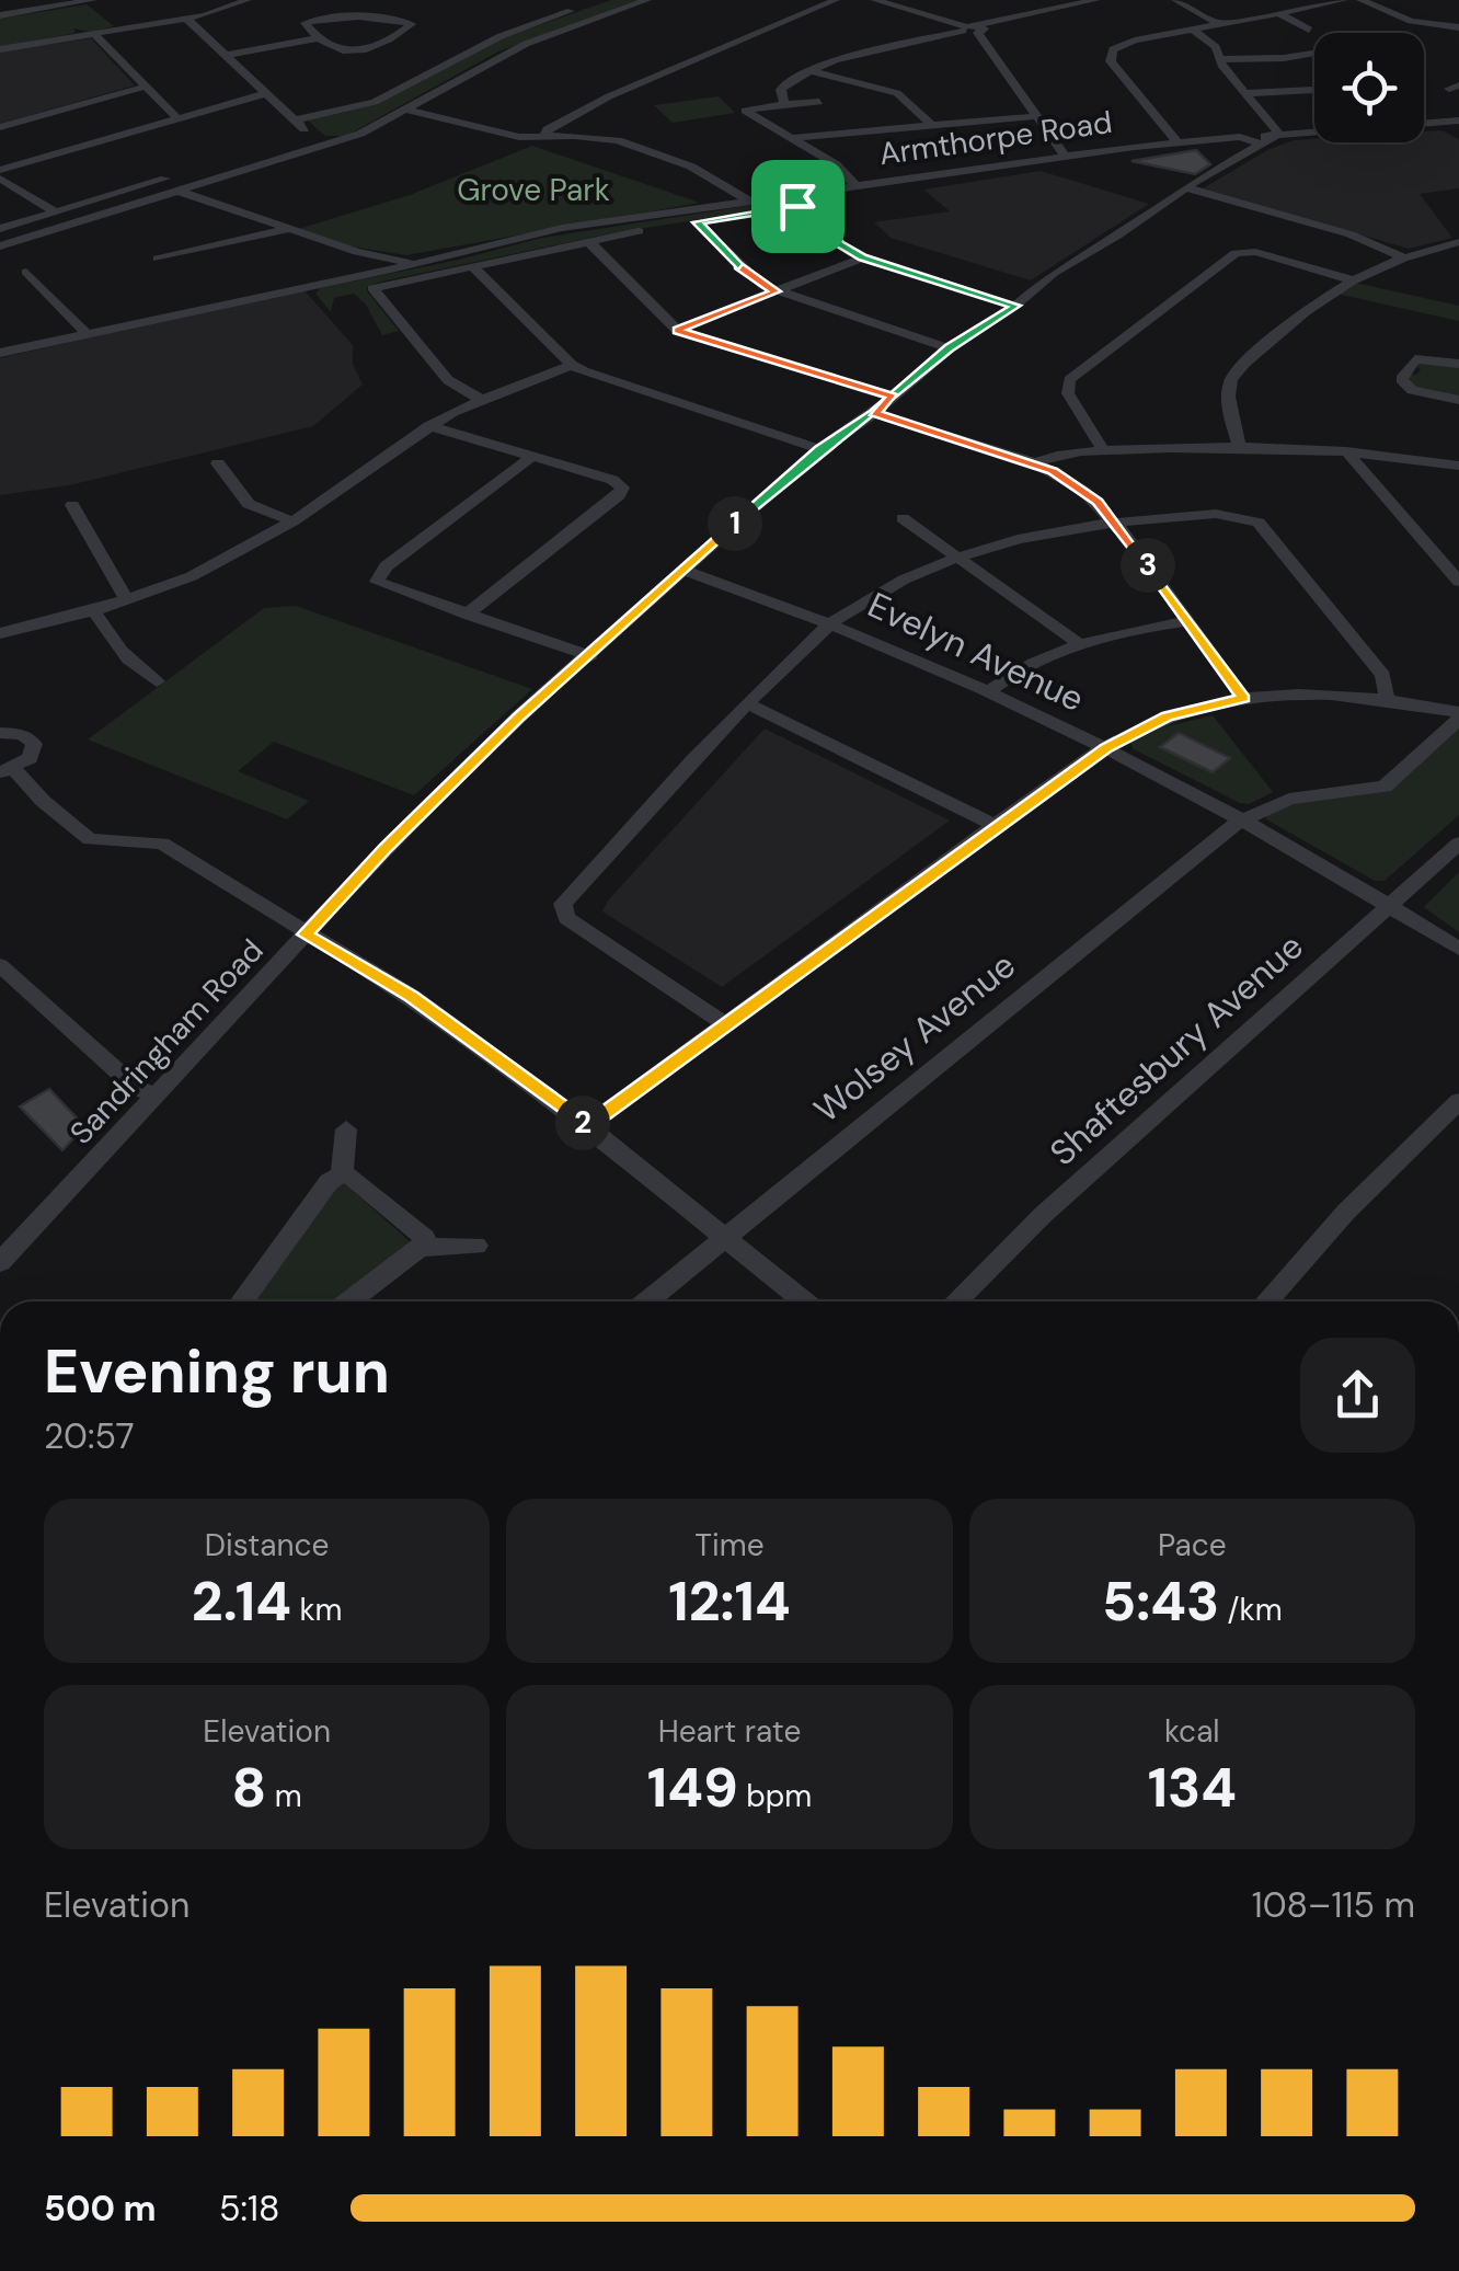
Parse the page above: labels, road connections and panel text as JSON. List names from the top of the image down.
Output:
{
  "streets": {
    "street": [
      "Armthorpe Road",
      "Evelyn Avenue",
      "Wolsey Avenue",
      "Sandringham Road",
      "Shaftesbury Avenue"
    ]
  },
  "crossings": [
    ["Armthorpe Road", "Sandringham Road"],
    ["Evelyn Avenue", "Wolsey Avenue"],
    ["Evelyn Avenue", "Sandringham Road"],
    ["Evelyn Avenue", "Shaftesbury Avenue"]
  ],
  "parks": ["Grove Park"],
  "page": {
    "pins": ["1", "3", "2"],
    "heading": ["Evening run", "20:57"],
    "stats": [
      ["Distance", "2.14 km"],
      ["Time", "12:14"],
      ["Pace", "5:43 /km"],
      ["Elevation", "8 m"],
      ["Heart rate", "149 bpm"],
      ["kcal", "134"]
    ],
    "chart": ["Elevation", "108–115 m"],
    "list": [
      {
        "name": "500 m",
        "note": "5:18"
      }
    ]
  }
}
